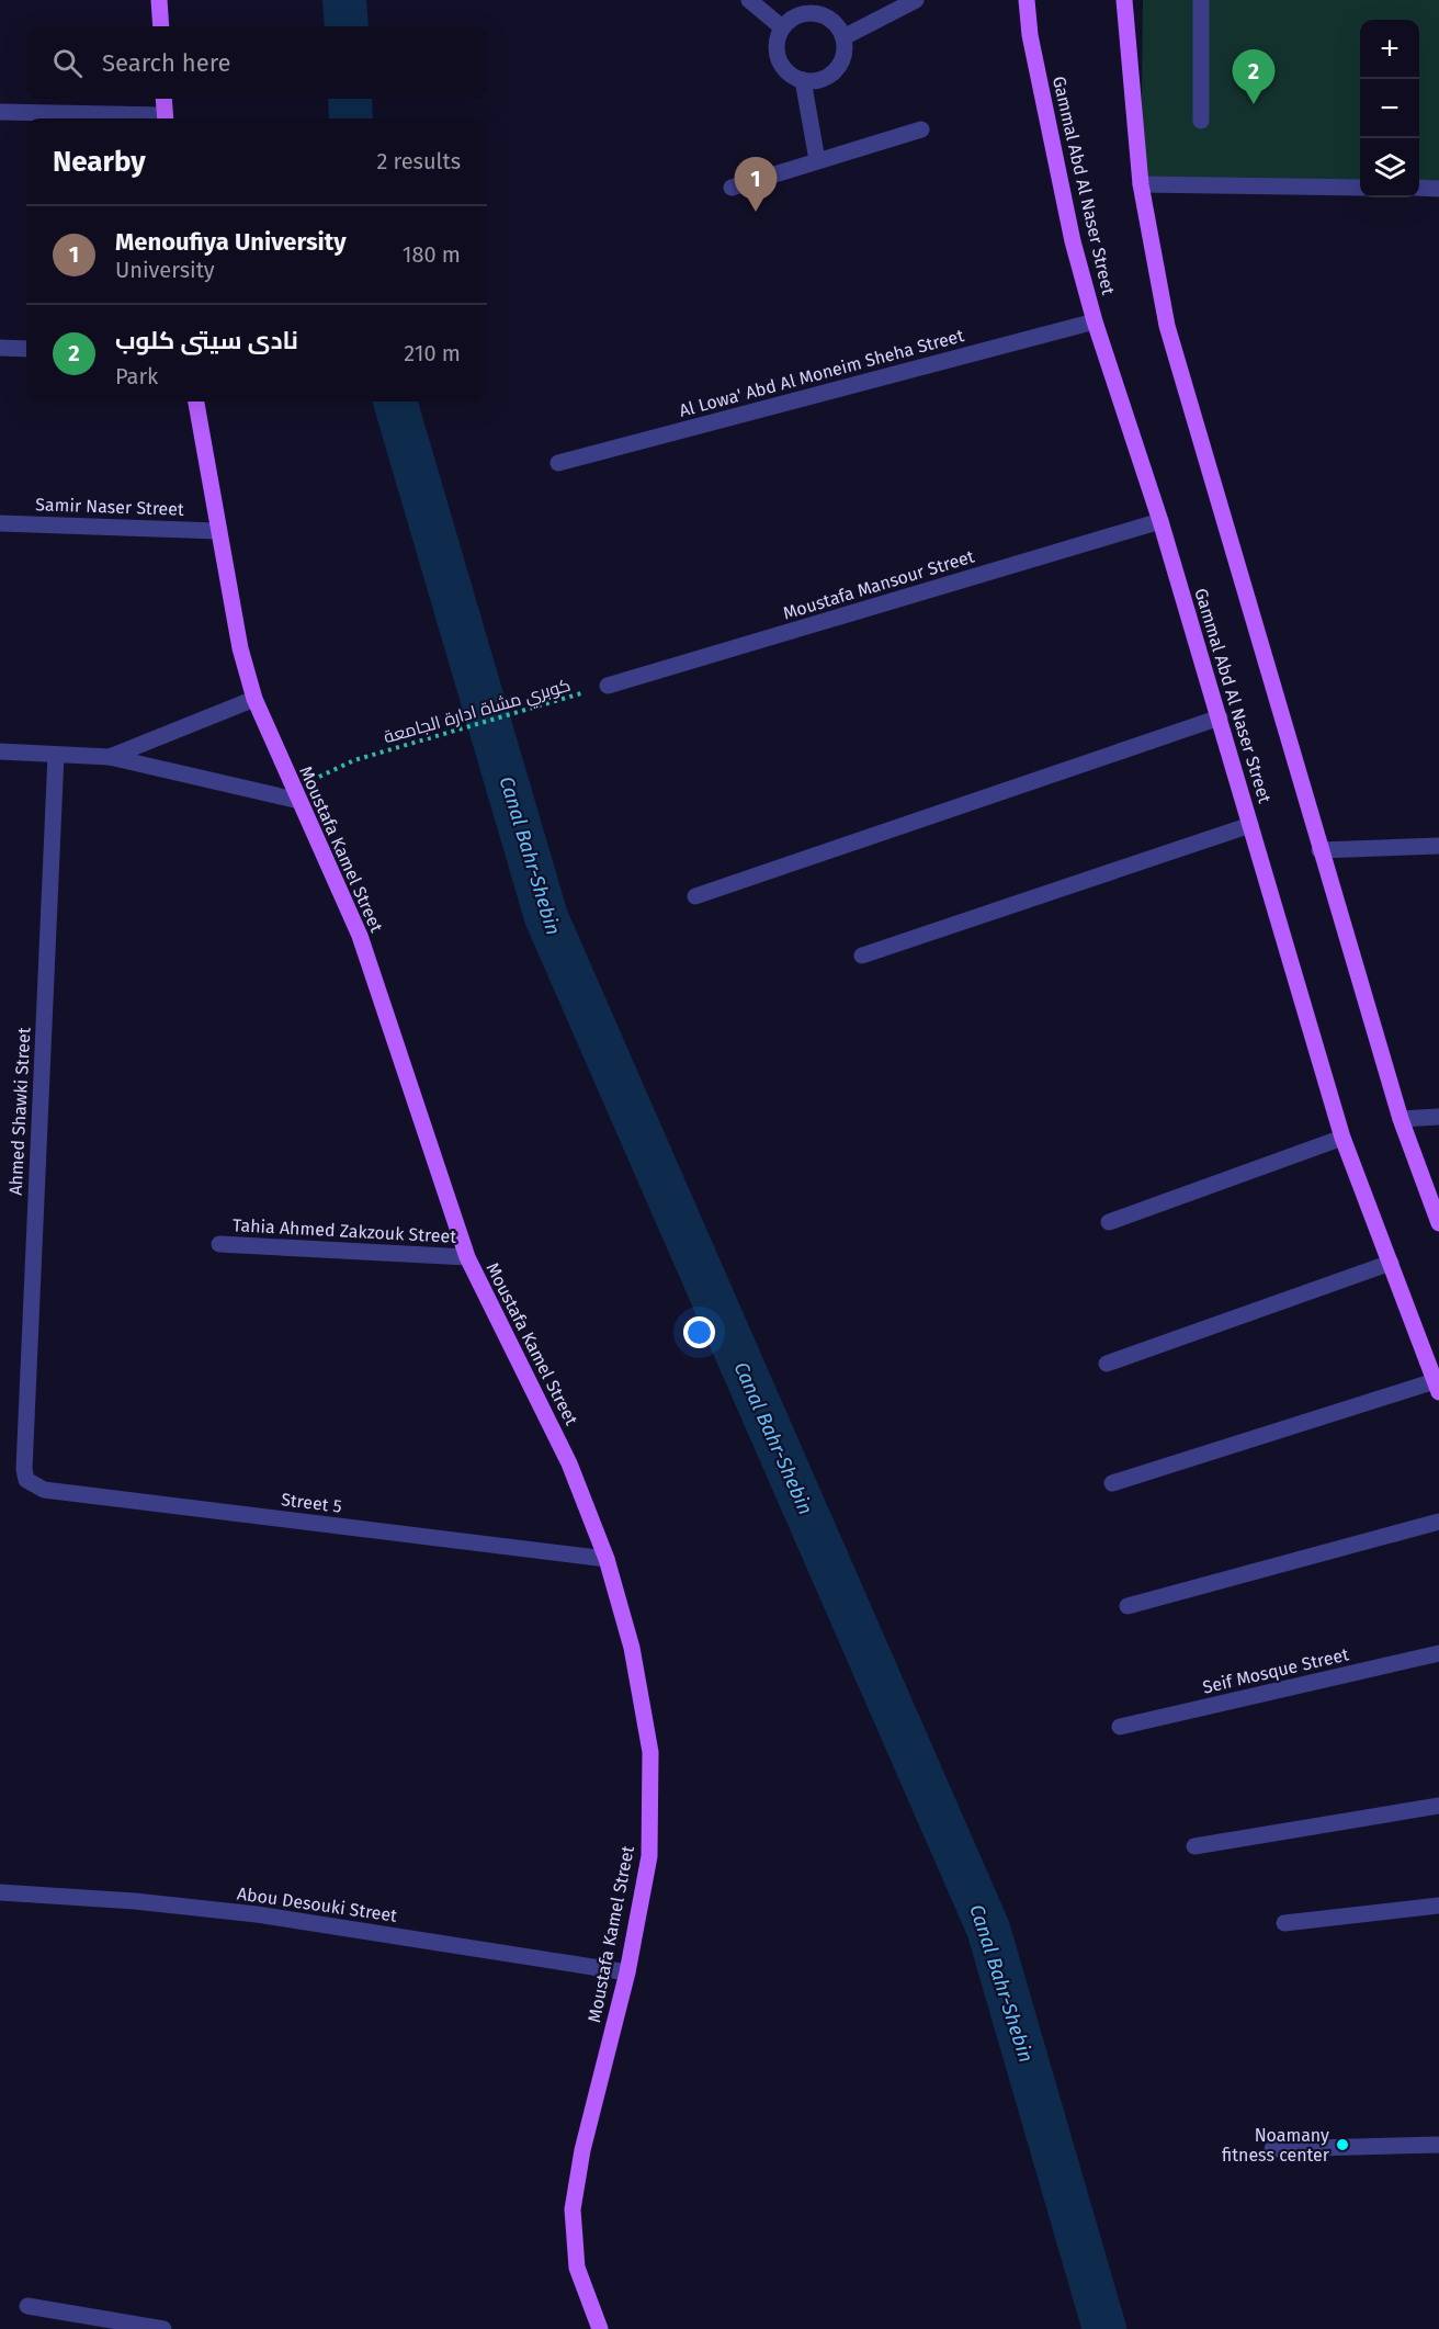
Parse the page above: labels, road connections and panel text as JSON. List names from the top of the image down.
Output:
{
  "streets": {
    "main road": ["Gammal Abd Al Naser Street", "Moustafa Kamel Street"],
    "street": [
      "Al Lowa' Abd Al Moneim Sheha Street",
      "Samir Naser Street",
      "Moustafa Mansour Street",
      "Ahmed Shawki Street",
      "Tahia Ahmed Zakzouk Street",
      "Street 5",
      "Seif Mosque Street",
      "Abou Desouki Street"
    ],
    "path": ["كوبري مشاة ادارة الجامعة"]
  },
  "crossings": [
    ["Gammal Abd Al Naser Street", "Al Lowa' Abd Al Moneim Sheha Street"],
    ["Gammal Abd Al Naser Street", "Moustafa Mansour Street"],
    ["Samir Naser Street", "Moustafa Kamel Street"],
    ["Moustafa Mansour Street", "كوبري مشاة ادارة الجامعة"],
    ["Moustafa Kamel Street", "Tahia Ahmed Zakzouk Street"],
    ["Moustafa Kamel Street", "Street 5"],
    ["Moustafa Kamel Street", "Abou Desouki Street"],
    ["Ahmed Shawki Street", "Street 5"]
  ],
  "water": ["Canal Bahr-Shebin"],
  "places": ["Noamany fitness center"],
  "page": {
    "map_buttons": ["+", "−"],
    "search": "Search here",
    "pins": ["2", "1"],
    "heading": ["Nearby", "2 results"],
    "list": [
      {
        "mark": "1",
        "name": "Menoufiya University",
        "note": "University",
        "value": "180 m"
      },
      {
        "mark": "2",
        "name": "نادى سيتى كلوب",
        "note": "Park",
        "value": "210 m"
      }
    ]
  }
}
